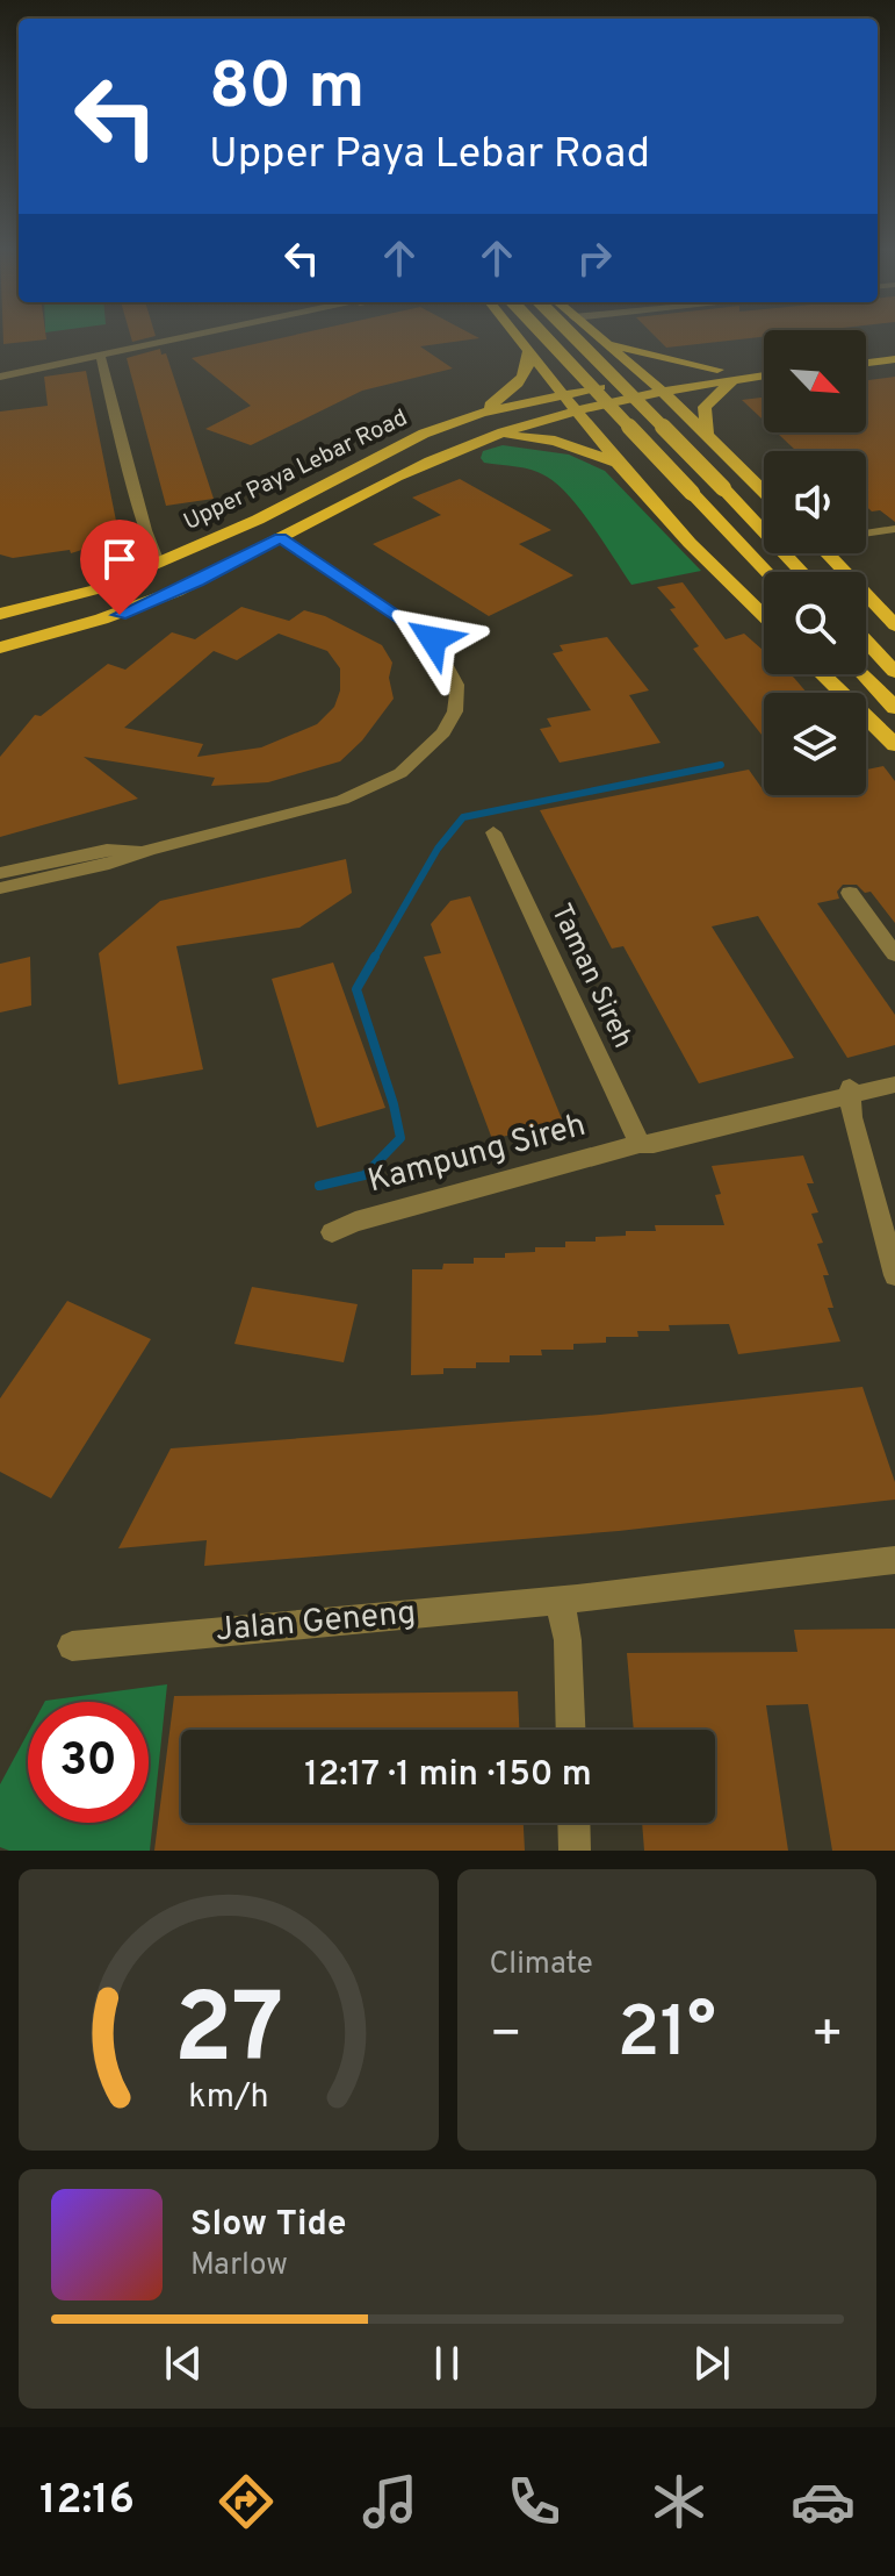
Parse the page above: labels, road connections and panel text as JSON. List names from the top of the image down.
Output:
{
  "streets": {
    "main road": ["Upper Paya Lebar Road"],
    "street": ["Taman Sireh", "Kampung Sireh", "Jalan Geneng"]
  },
  "crossings": [
    ["Taman Sireh", "Kampung Sireh"]
  ],
  "north": "bottom right",
  "page": {
    "turn": ["80 m", "Upper Paya Lebar Road"],
    "limit": "30",
    "trip": "12:17 · 1 min · 150 m",
    "tile": "Climate",
    "heat": ["−", "21°", "+"],
    "song": ["Slow Tide", "Marlow"],
    "tabs": "12:16",
    "gauge": ["27", "km/h"]
  }
}
